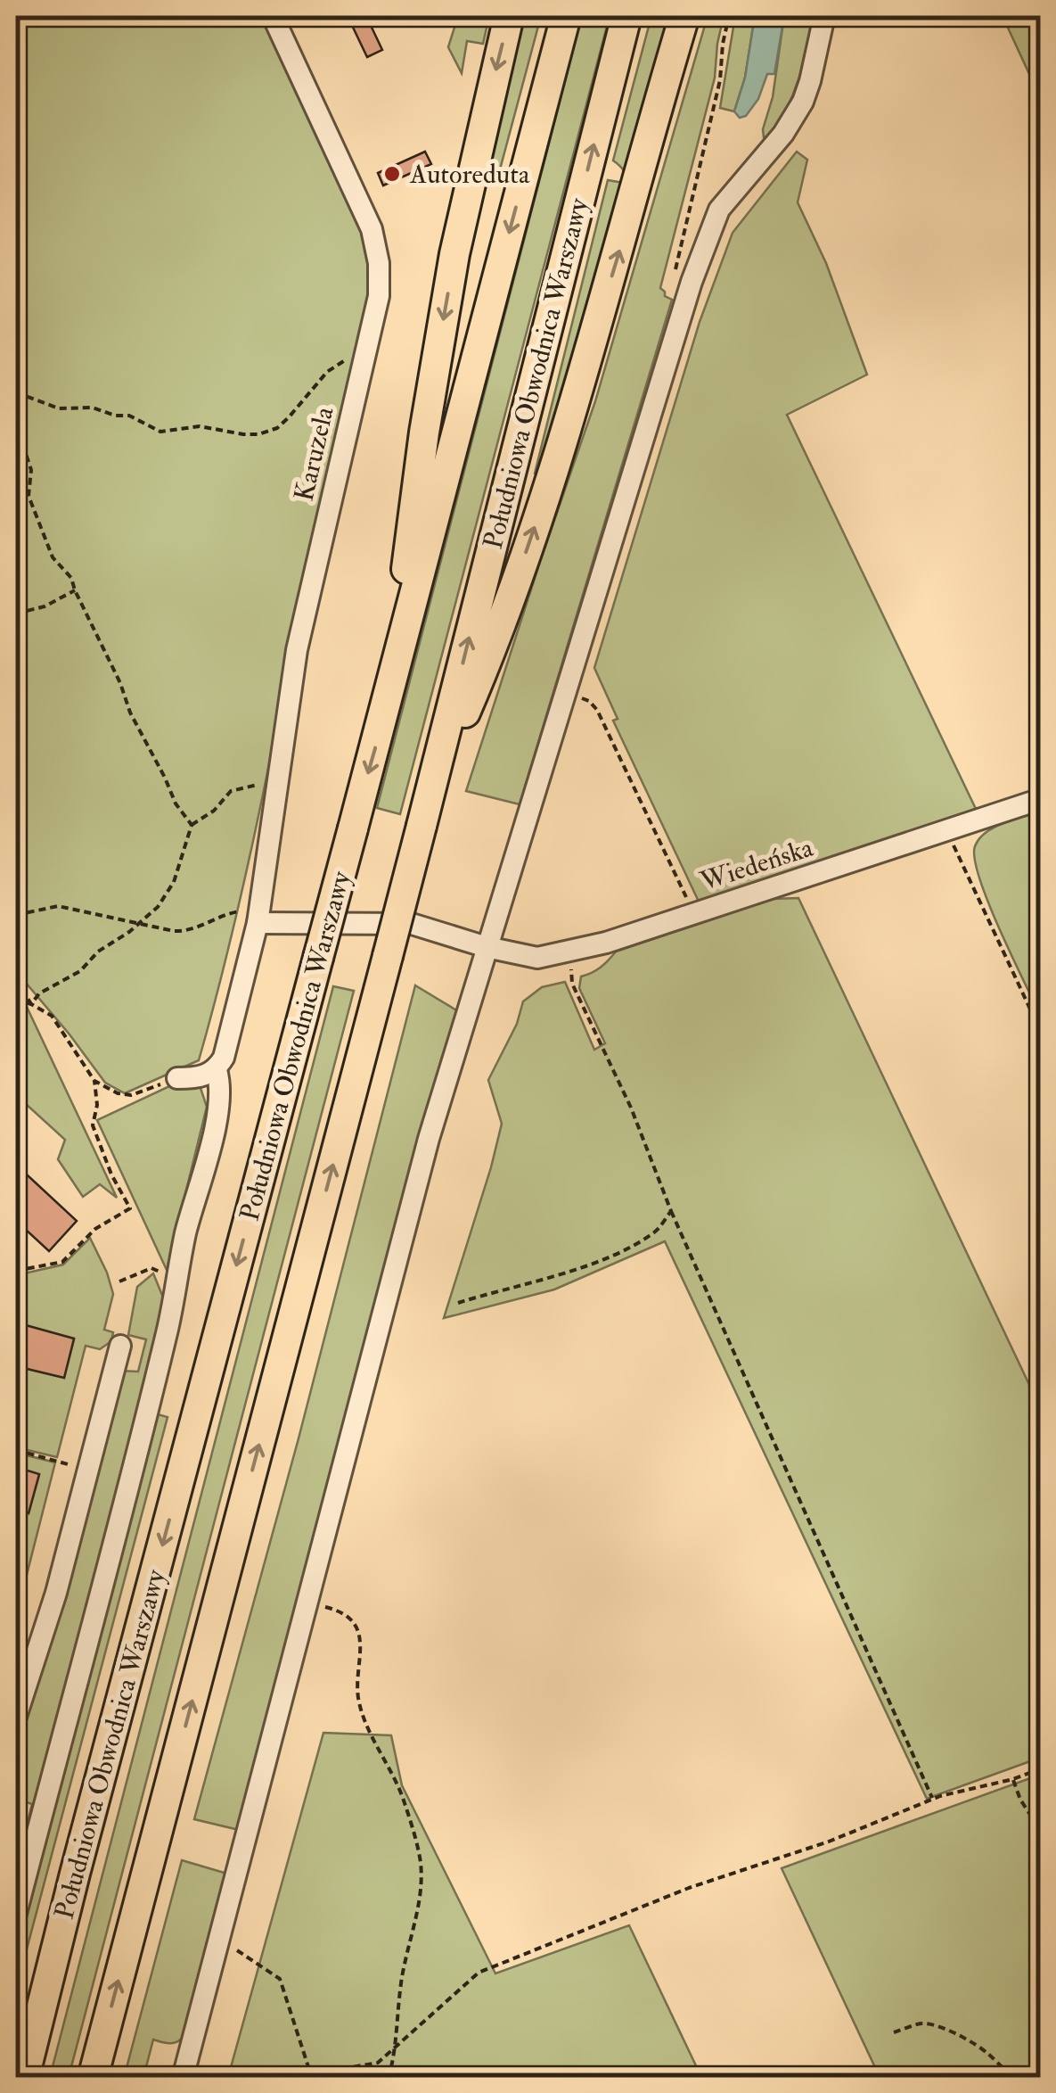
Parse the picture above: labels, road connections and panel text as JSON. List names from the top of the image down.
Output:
{
  "streets": {
    "highway": ["Południowa Obwodnica Warszawy"],
    "street": ["Karuzela", "Wiedeńska"]
  },
  "crossings": [
    ["Karuzela", "Wiedeńska"]
  ],
  "places": ["Autoreduta"]
}
